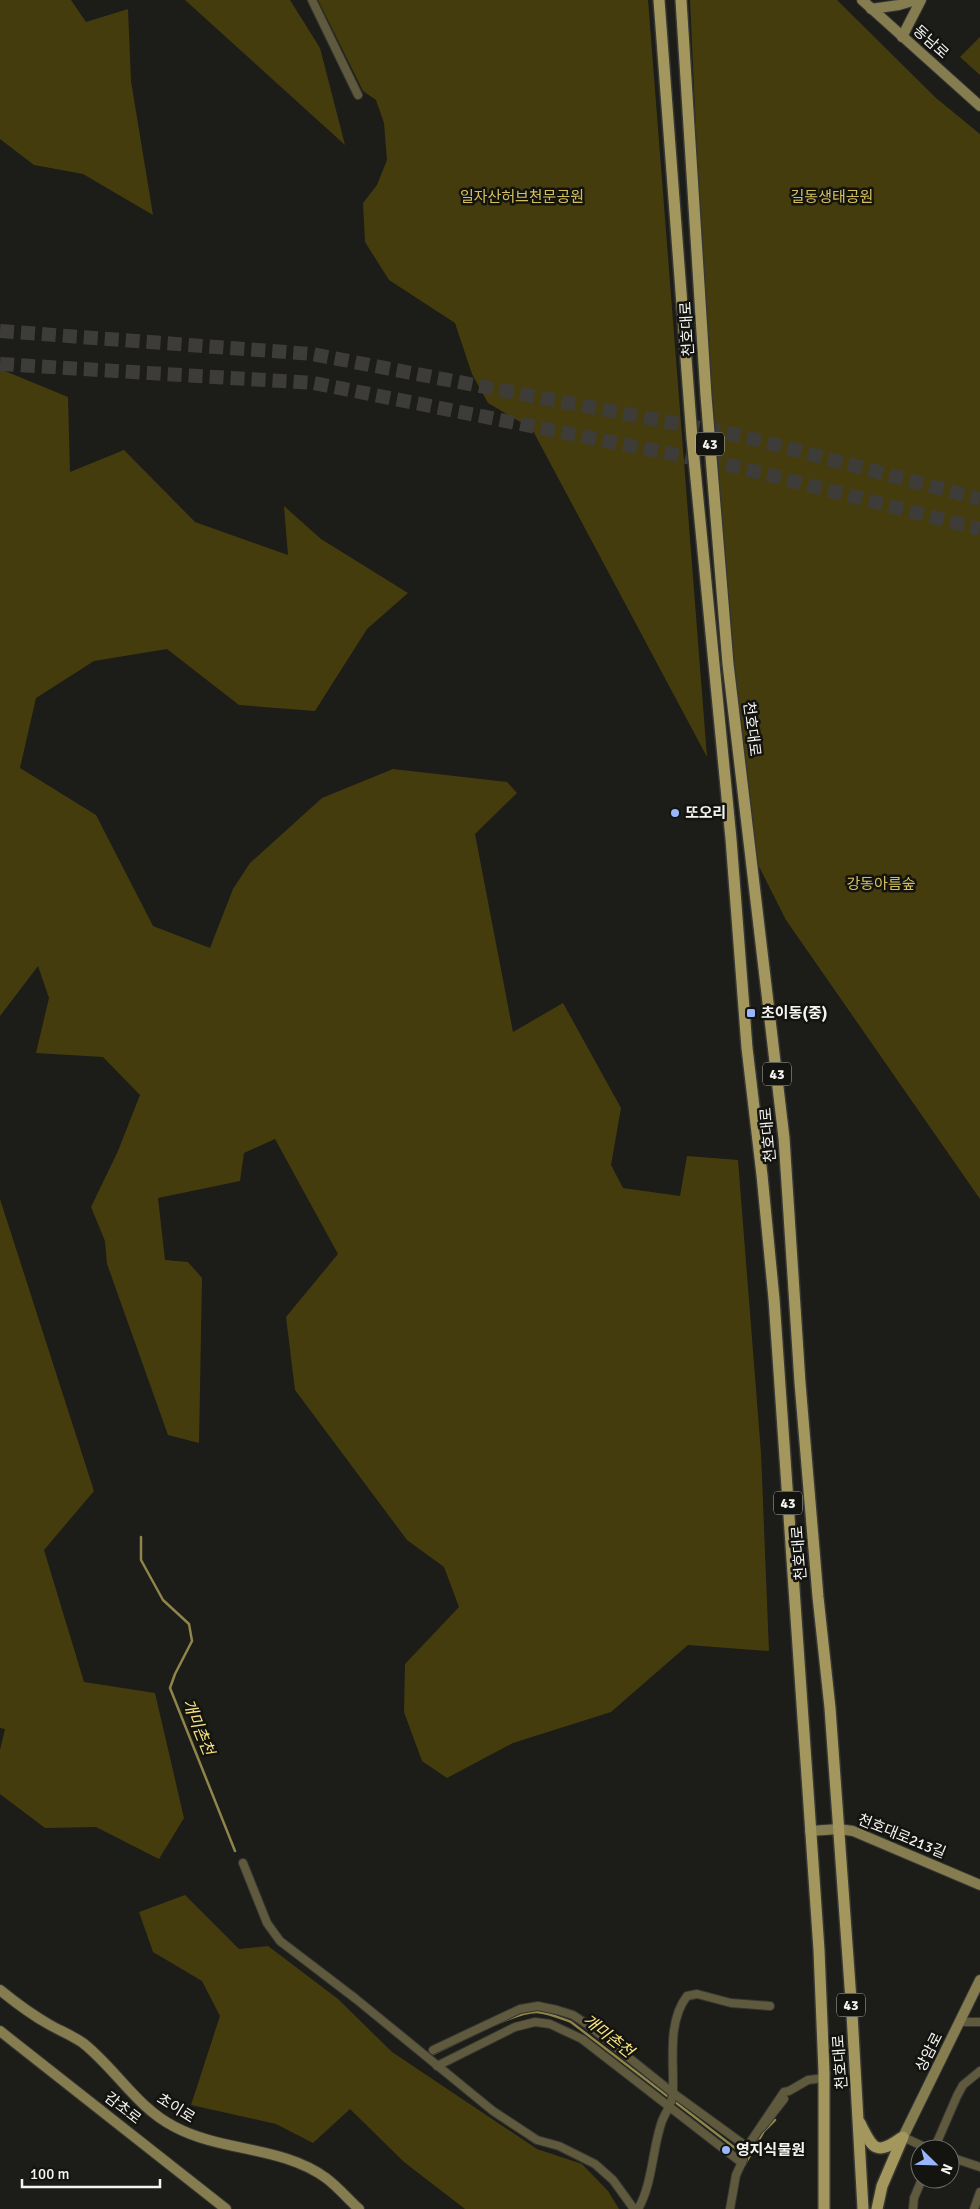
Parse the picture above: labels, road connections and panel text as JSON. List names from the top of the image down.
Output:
{
  "streets": {
    "main road": [
      "동남로",
      "천호대로",
      "43",
      "천호대로213길",
      "상암로",
      "감초로",
      "초이로"
    ]
  },
  "crossings": [
    ["천호대로", "천호대로213길"]
  ],
  "water": ["개미촌천"],
  "parks": ["일자산허브천문공원", "길동생태공원", "강동아름숲"],
  "places": {
    "other": ["또오리", "영지식물원"],
    "transit": ["초이동(중)"]
  },
  "scale_bar": "100 m",
  "north": "bottom right"
}
